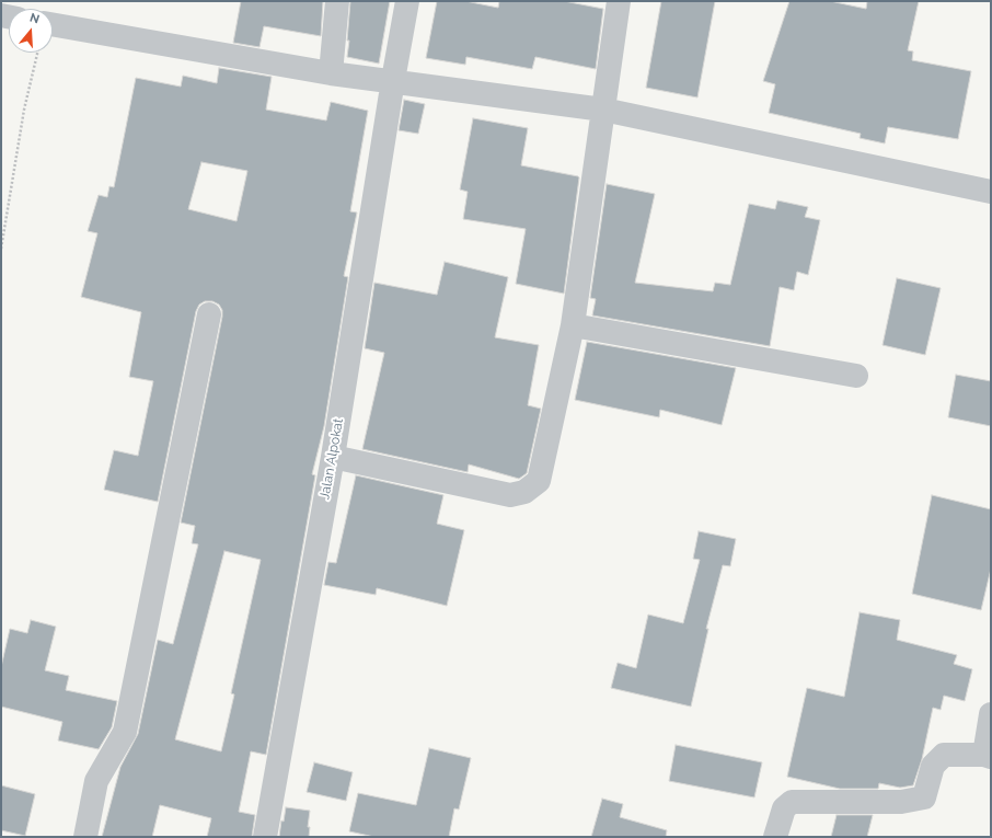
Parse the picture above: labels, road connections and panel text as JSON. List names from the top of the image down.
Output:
{
  "streets": {
    "street": ["Jalan Alpokat"]
  },
  "north": "top"
}
